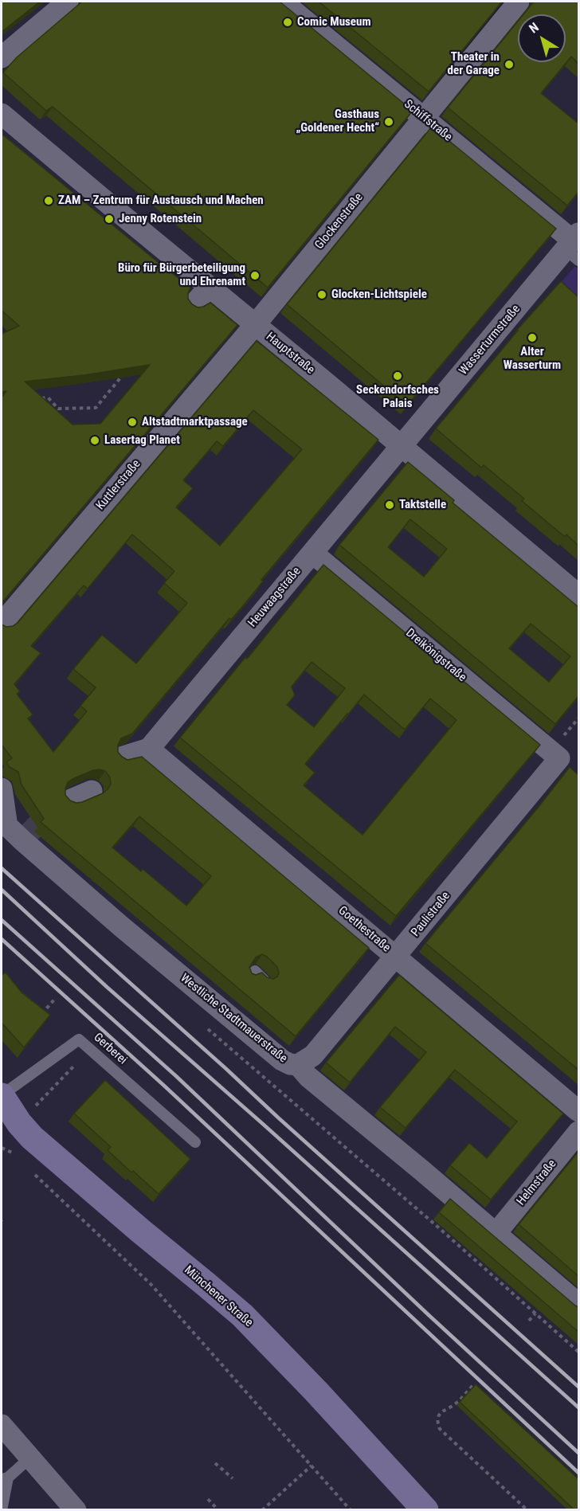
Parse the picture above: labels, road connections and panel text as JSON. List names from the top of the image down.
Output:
{
  "streets": {
    "main road": ["Münchener Straße"],
    "street": [
      "Schiffstraße",
      "Glockenstraße",
      "Wasserturmstraße",
      "Hauptstraße",
      "Kuttlerstraße",
      "Heuwaagstraße",
      "Dreikönigstraße",
      "Paulistraße",
      "Goethestraße",
      "Westliche Stadtmauerstraße",
      "Helmstraße"
    ],
    "lane": ["Gerberei"]
  },
  "crossings": [
    ["Schiffstraße", "Glockenstraße"],
    ["Schiffstraße", "Wasserturmstraße"],
    ["Glockenstraße", "Hauptstraße"],
    ["Glockenstraße", "Kuttlerstraße"],
    ["Wasserturmstraße", "Hauptstraße"],
    ["Wasserturmstraße", "Heuwaagstraße"],
    ["Hauptstraße", "Kuttlerstraße"],
    ["Hauptstraße", "Heuwaagstraße"],
    ["Heuwaagstraße", "Dreikönigstraße"],
    ["Heuwaagstraße", "Goethestraße"],
    ["Dreikönigstraße", "Paulistraße"],
    ["Paulistraße", "Goethestraße"],
    ["Paulistraße", "Westliche Stadtmauerstraße"],
    ["Westliche Stadtmauerstraße", "Helmstraße"],
    ["Gerberei", "Münchener Straße"]
  ],
  "places": [
    "Comic Museum",
    "Theater in der Garage",
    "Gasthaus „Goldener Hecht“",
    "ZAM – Zentrum für Austausch und Machen",
    "Jenny Rotenstein",
    "Büro für Bürgerbeteiligung und Ehrenamt",
    "Glocken-Lichtspiele",
    "Alter Wasserturm",
    "Seckendorfsches Palais",
    "Altstadtmarktpassage",
    "Lasertag Planet",
    "Taktstelle"
  ],
  "north": "top left"
}
